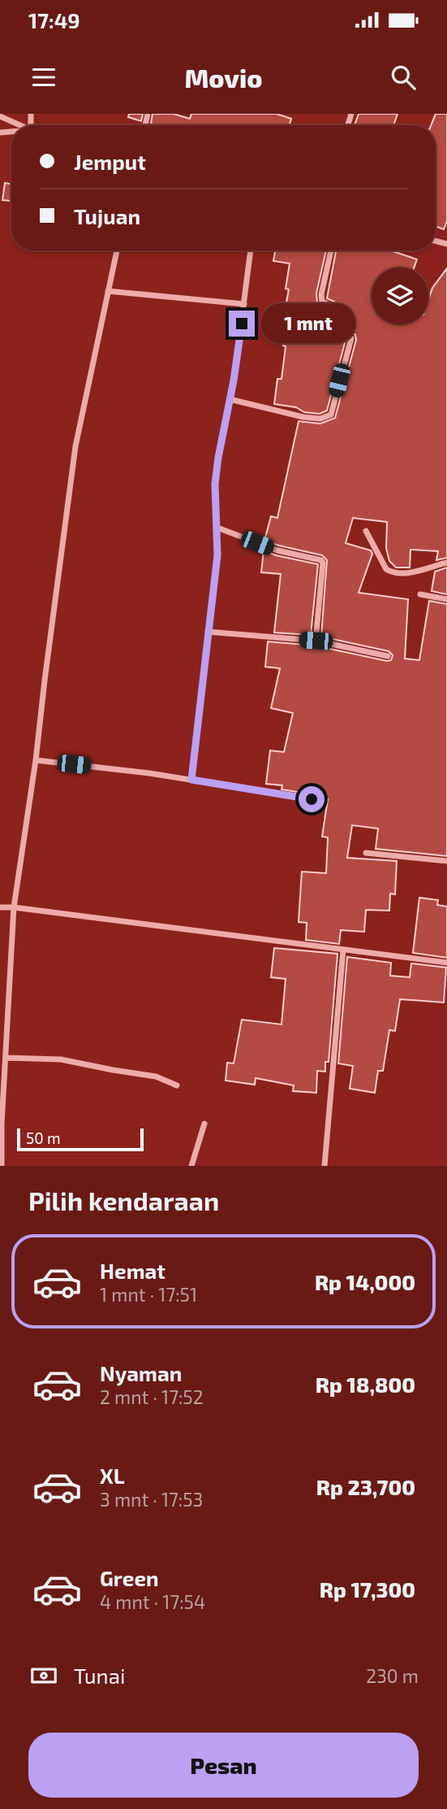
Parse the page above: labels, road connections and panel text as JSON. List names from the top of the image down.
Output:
{
  "scale_bar": "50 m",
  "page": {
    "status": "17:49",
    "header": "Movio",
    "banner": ["Jemput", "Tujuan"],
    "bubble": "1 mnt",
    "scale": "50 m",
    "heading": "Pilih kendaraan",
    "list": [
      {
        "name": "Hemat",
        "note": "1 mnt · 17:51",
        "value": "Rp 14,000"
      },
      {
        "name": "Nyaman",
        "note": "2 mnt · 17:52",
        "value": "Rp 18,800"
      },
      {
        "name": "XL",
        "note": "3 mnt · 17:53",
        "value": "Rp 23,700"
      },
      {
        "name": "Green",
        "note": "4 mnt · 17:54",
        "value": "Rp 17,300"
      }
    ],
    "pay": ["Tunai", "230 m"],
    "buttons": "Pesan"
  }
}
